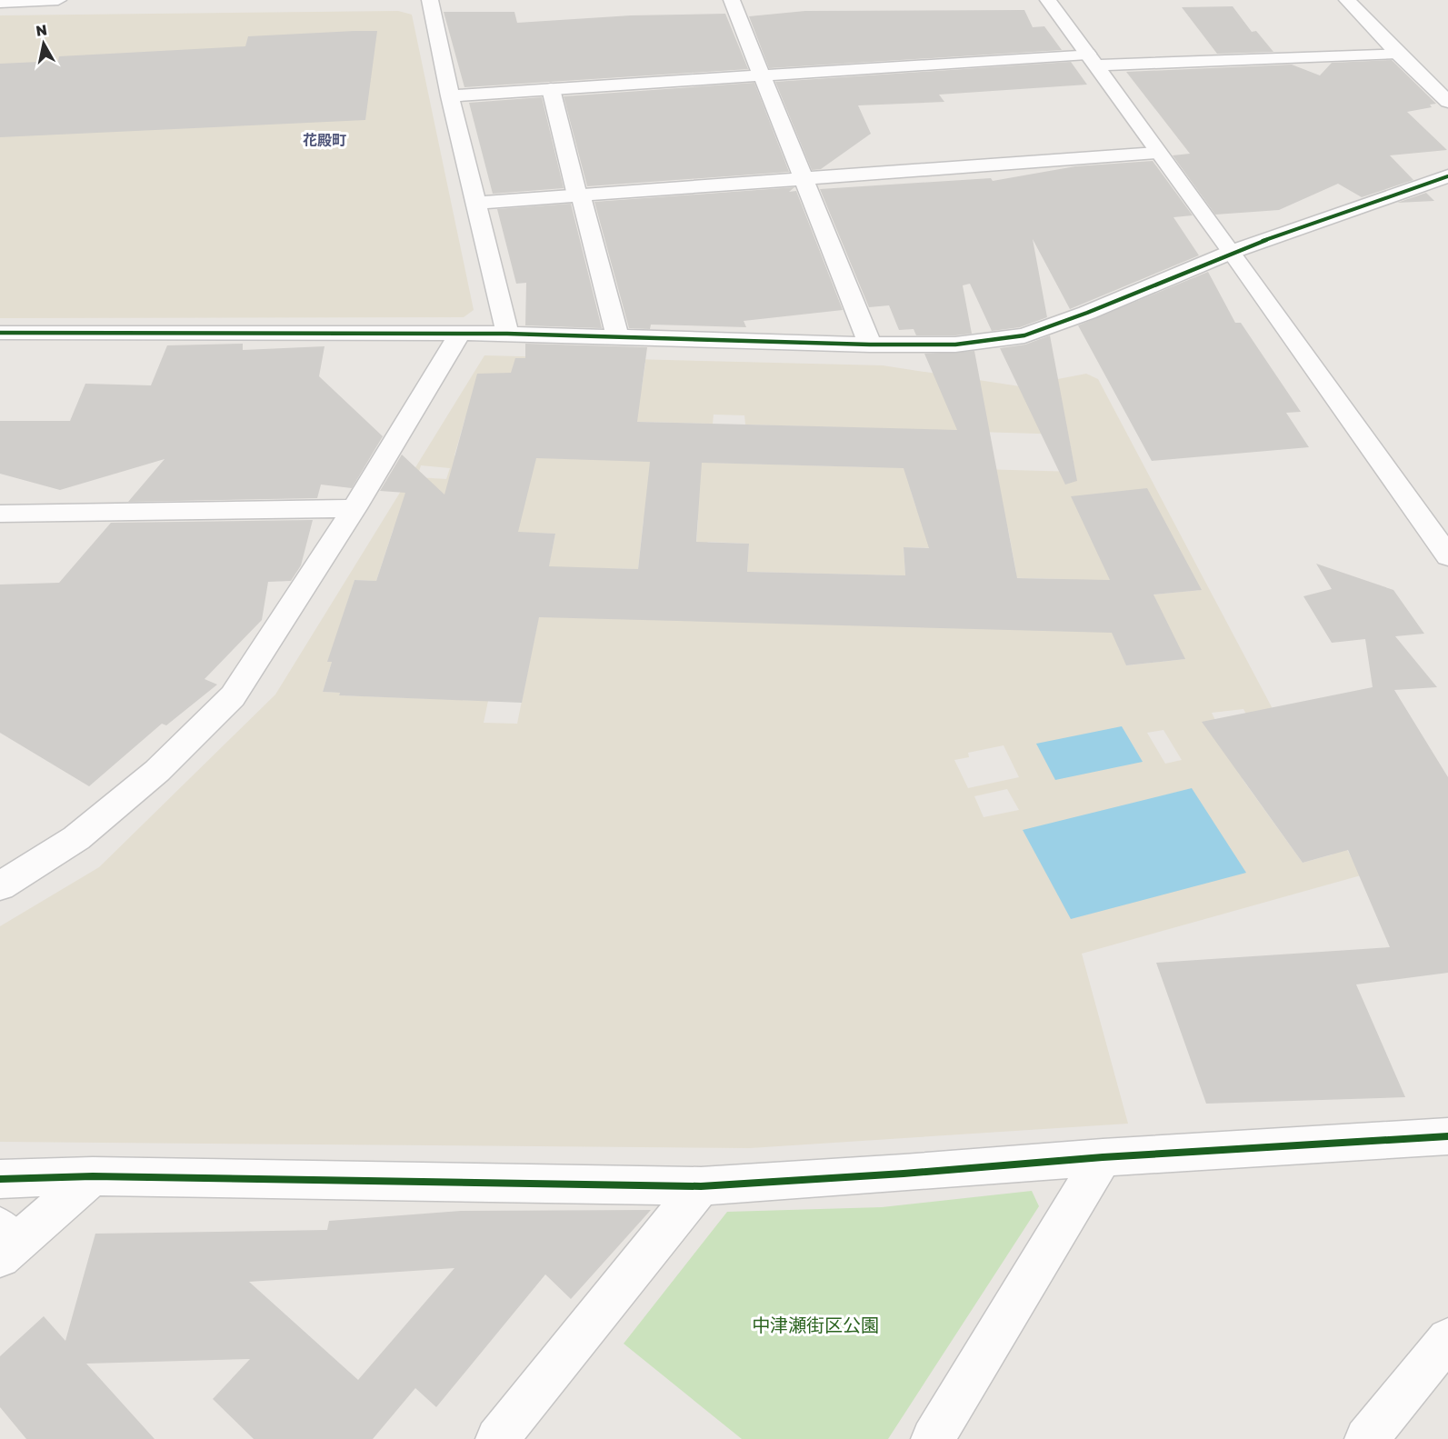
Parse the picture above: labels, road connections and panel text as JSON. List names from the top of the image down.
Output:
{
  "districts": ["花殿町"],
  "parks": ["中津瀬街区公園"],
  "north": "top"
}
